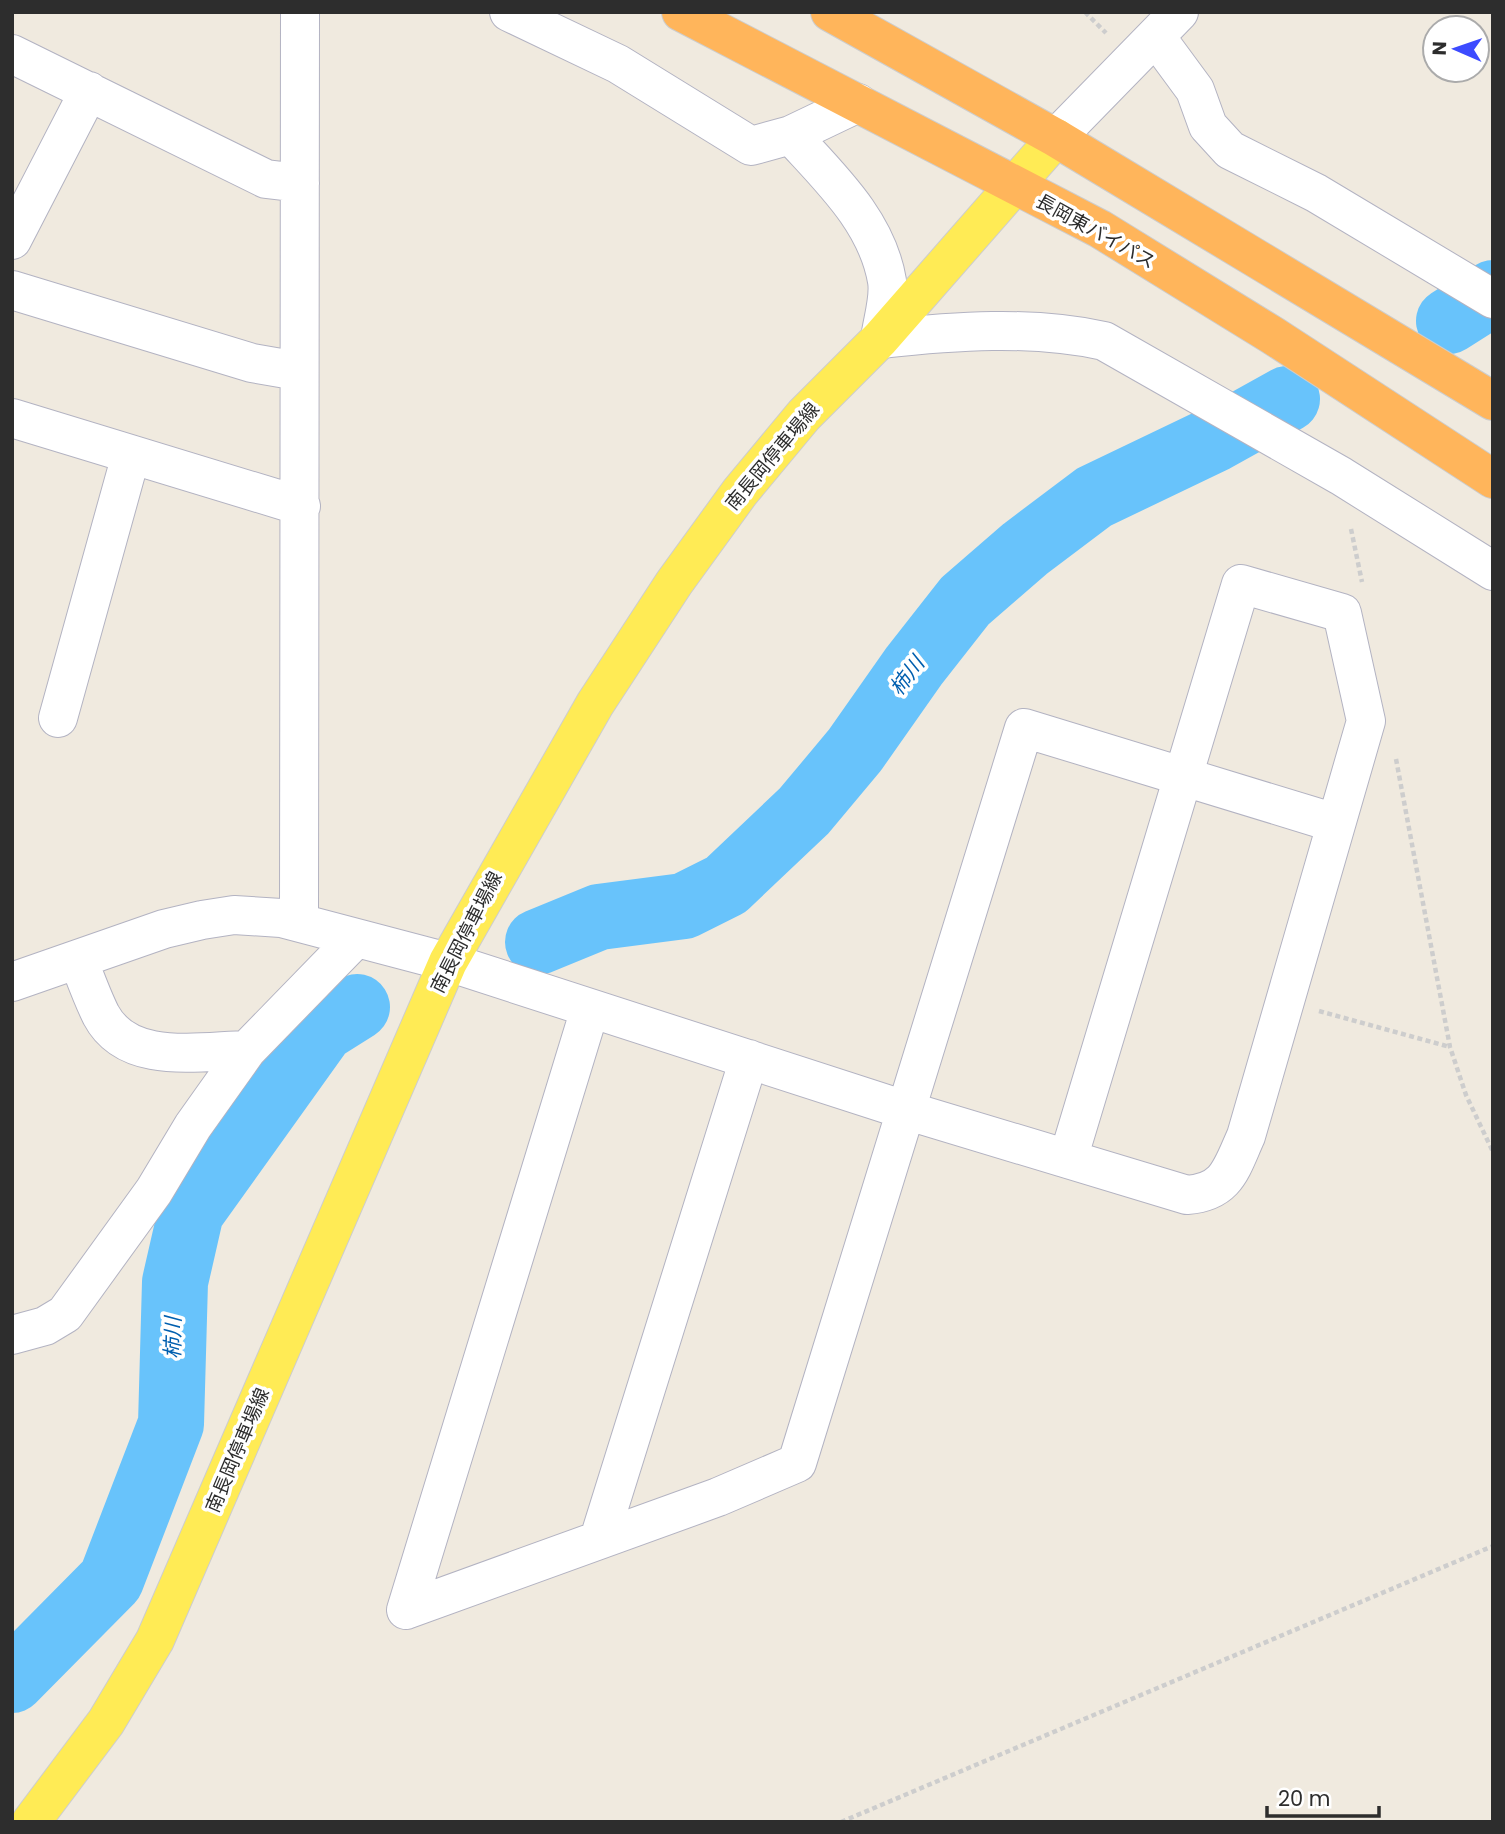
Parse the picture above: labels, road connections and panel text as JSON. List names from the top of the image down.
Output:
{
  "streets": {
    "highway": ["長岡東バイパス"],
    "main road": ["南長岡停車場線"]
  },
  "crossings": [
    ["長岡東バイパス", "南長岡停車場線"]
  ],
  "water": ["柿川"],
  "scale_bar": "20 m",
  "north": "left"
}
